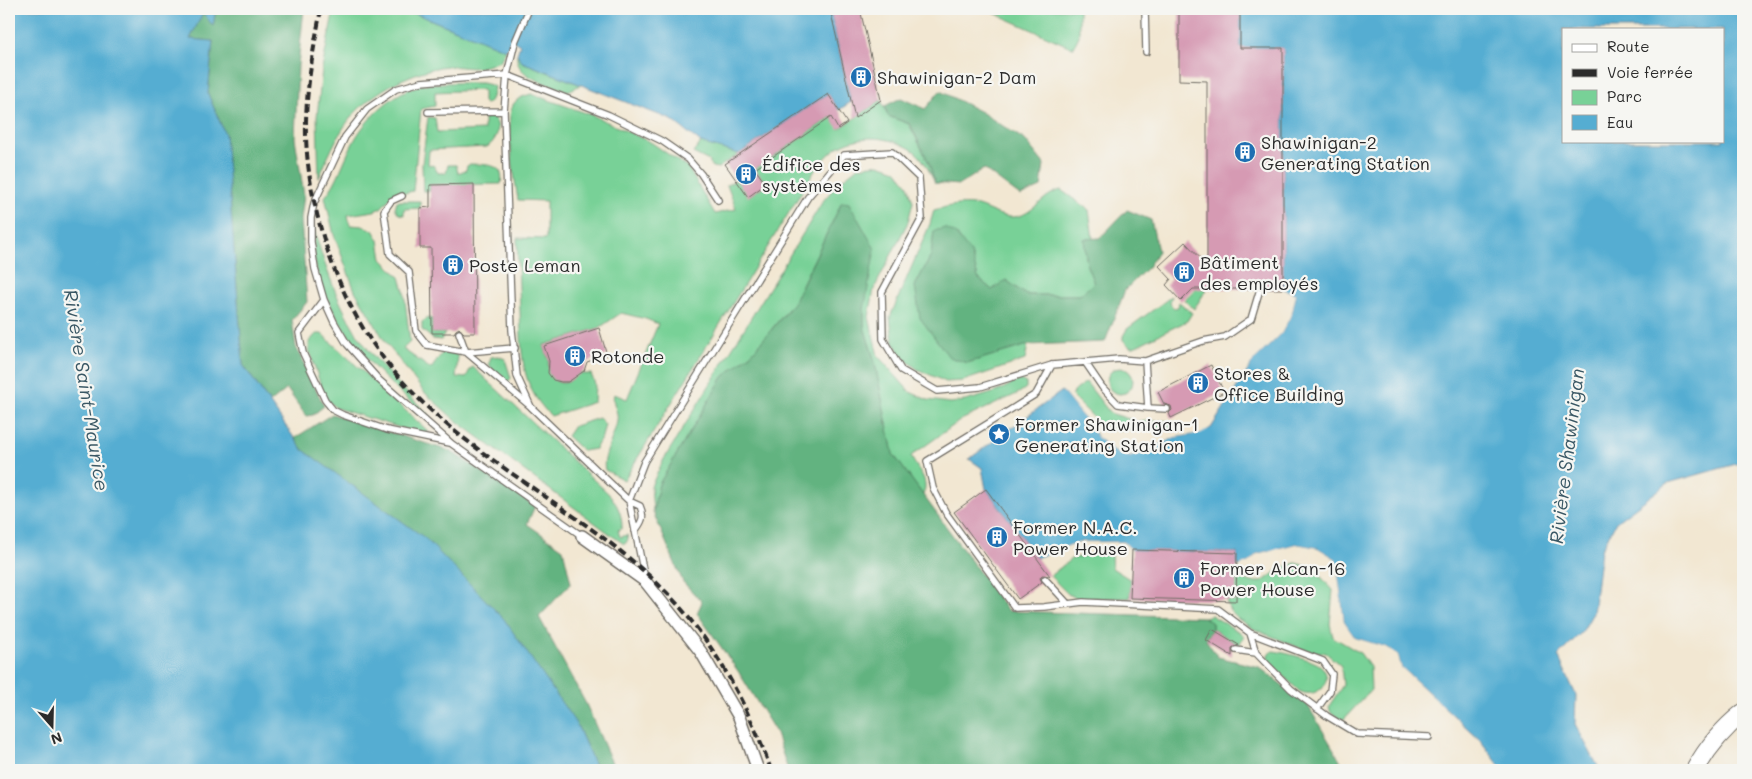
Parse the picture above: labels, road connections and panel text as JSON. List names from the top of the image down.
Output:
{
  "water": ["Rivière Saint-Maurice", "Rivière Shawinigan"],
  "places": {
    "building": [
      "Shawinigan-2 Dam",
      "Shawinigan-2 Generating Station",
      "Édifice des systèmes",
      "Poste Leman",
      "Bâtiment des employés",
      "Rotonde",
      "Stores & Office Building",
      "Former N.A.C. Power House",
      "Former Alcan-16 Power House"
    ],
    "place": ["Former Shawinigan-1 Generating Station"]
  },
  "legend": [
    "Route",
    "Voie ferrée",
    "Parc",
    "Eau"
  ],
  "north": "bottom"
}
